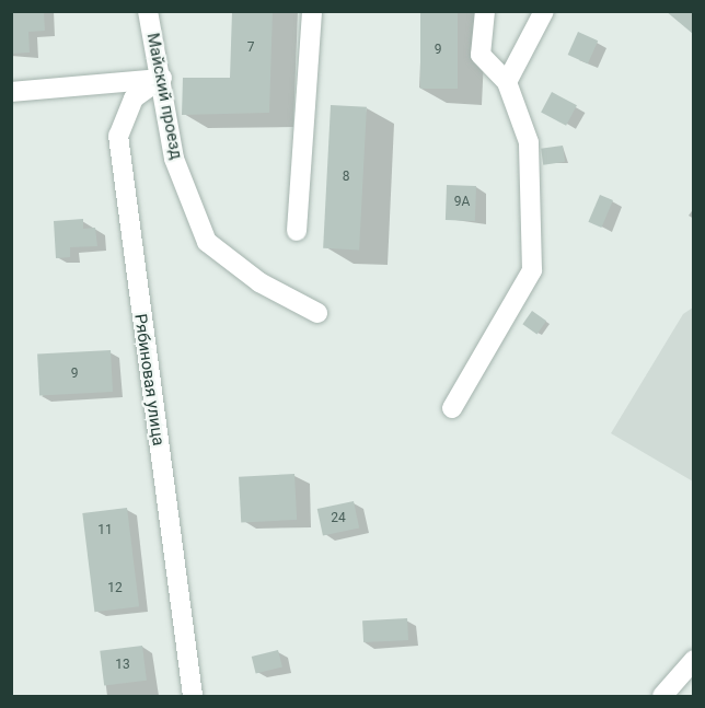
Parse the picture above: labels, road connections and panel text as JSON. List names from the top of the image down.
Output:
{
  "streets": {
    "lane": ["Майский проезд", "Рябиновая улица"]
  },
  "crossings": [
    ["Майский проезд", "Рябиновая улица"]
  ],
  "house_numbers": [
    "7",
    "9",
    "8",
    "9А",
    "9",
    "24",
    "11",
    "12",
    "13"
  ]
}
